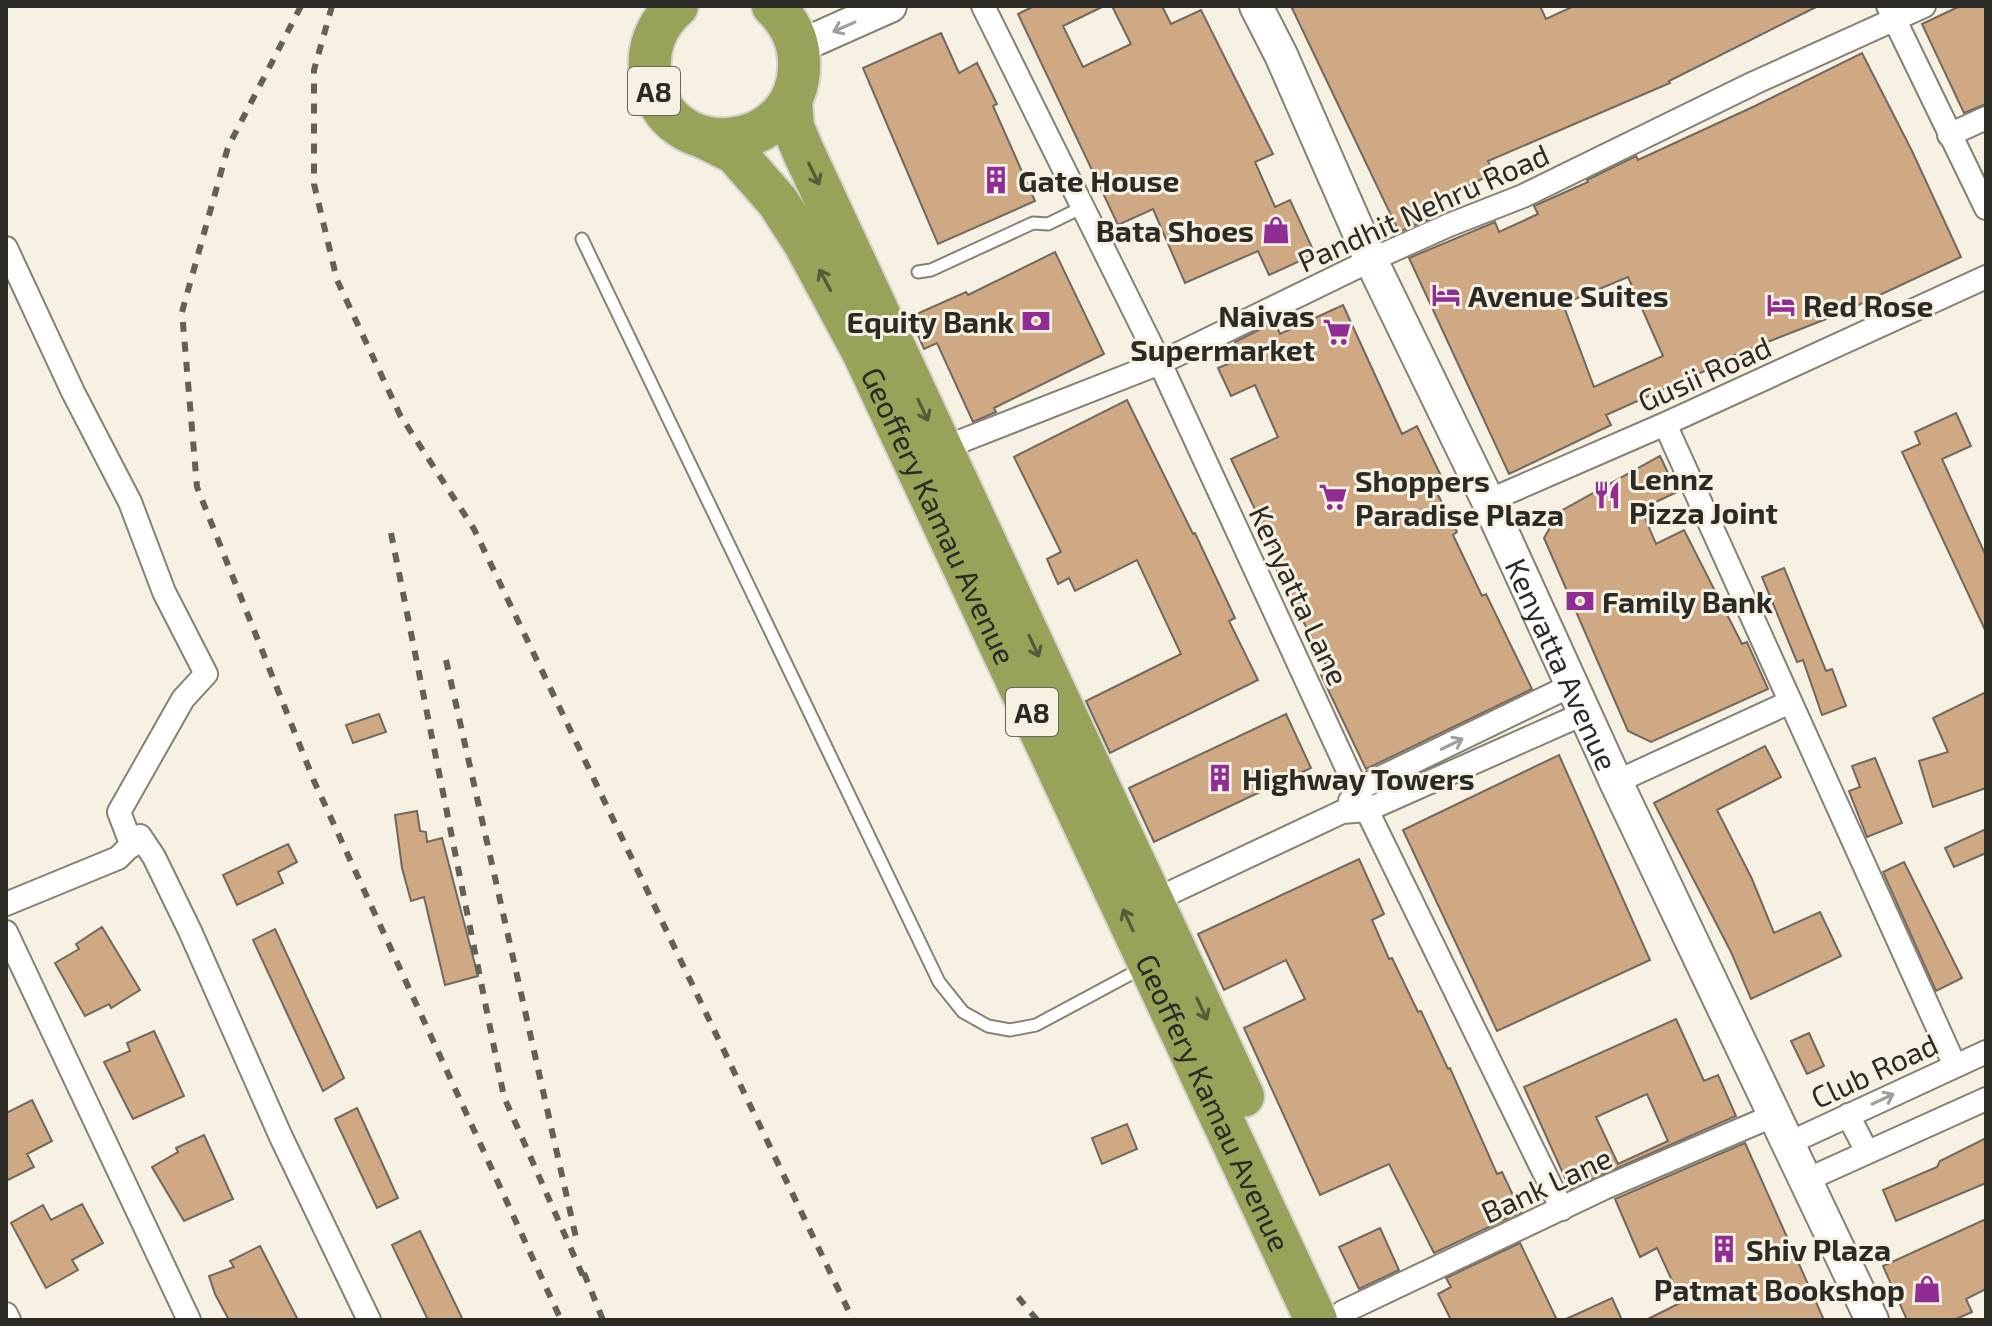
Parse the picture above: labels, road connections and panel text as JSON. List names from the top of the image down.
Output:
{
  "streets": {
    "highway": ["A8", "Geoffery Kamau Avenue"],
    "street": [
      "Pandhit Nehru Road",
      "Gusii Road",
      "Kenyatta Lane",
      "Kenyatta Avenue",
      "Club Road",
      "Bank Lane"
    ]
  },
  "crossings": [
    ["A8", "Geoffery Kamau Avenue"],
    ["Pandhit Nehru Road", "Geoffery Kamau Avenue"],
    ["Pandhit Nehru Road", "Kenyatta Lane"],
    ["Pandhit Nehru Road", "Kenyatta Avenue"],
    ["Gusii Road", "Kenyatta Avenue"],
    ["Geoffery Kamau Avenue", "Bank Lane"],
    ["Kenyatta Lane", "Bank Lane"],
    ["Kenyatta Avenue", "Club Road"],
    ["Kenyatta Avenue", "Bank Lane"],
    ["Club Road", "Bank Lane"]
  ],
  "places": {
    "building": ["Gate House", "Highway Towers", "Shiv Plaza"],
    "shop": ["Bata Shoes", "Patmat Bookshop"],
    "hotel": ["Avenue Suites", "Red Rose"],
    "bank": ["Equity Bank", "Family Bank"],
    "supermarket": ["Naivas Supermarket", "Shoppers Paradise Plaza"],
    "restaurant": ["Lennz Pizza Joint"]
  }
}
